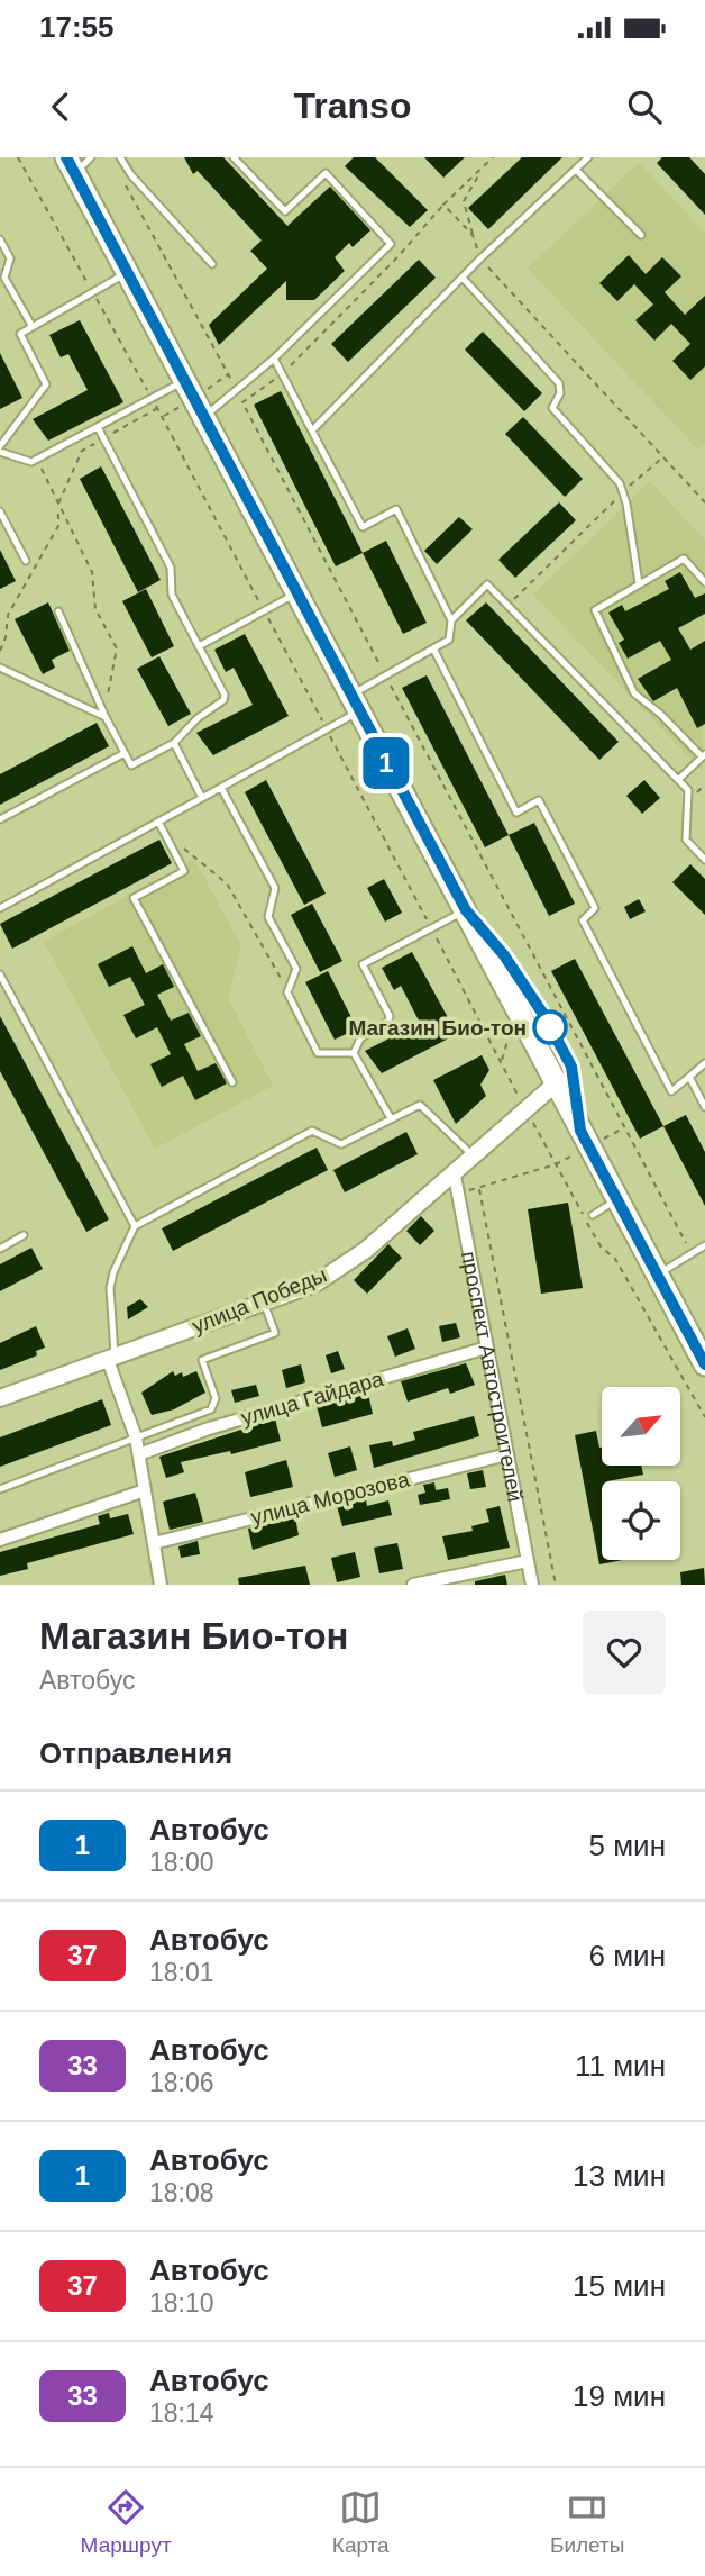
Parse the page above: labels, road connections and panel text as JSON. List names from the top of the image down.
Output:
{
  "streets": {
    "street": [
      "улица Победы",
      "проспект Автостроителей",
      "улица Гайдара",
      "улица Морозова"
    ]
  },
  "crossings": [
    ["улица Победы", "проспект Автостроителей"],
    ["проспект Автостроителей", "улица Гайдара"],
    ["проспект Автостроителей", "улица Морозова"]
  ],
  "places": ["Магазин Био-тон"],
  "lines": ["bus line 1"],
  "north": "top right",
  "page": {
    "status": "17:55",
    "header": "Transo",
    "on_map": "1",
    "heading": [
      ["Магазин Био-тон", "Автобус"],
      "Отправления"
    ],
    "list": [
      {
        "mark": "1",
        "name": "Автобус",
        "note": "18:00",
        "value": "5 мин"
      },
      {
        "mark": "37",
        "name": "Автобус",
        "note": "18:01",
        "value": "6 мин"
      },
      {
        "mark": "33",
        "name": "Автобус",
        "note": "18:06",
        "value": "11 мин"
      },
      {
        "mark": "1",
        "name": "Автобус",
        "note": "18:08",
        "value": "13 мин"
      },
      {
        "mark": "37",
        "name": "Автобус",
        "note": "18:10",
        "value": "15 мин"
      },
      {
        "mark": "33",
        "name": "Автобус",
        "note": "18:14",
        "value": "19 мин"
      }
    ],
    "tabs": ["Маршрут", "Карта", "Билеты"]
  }
}
